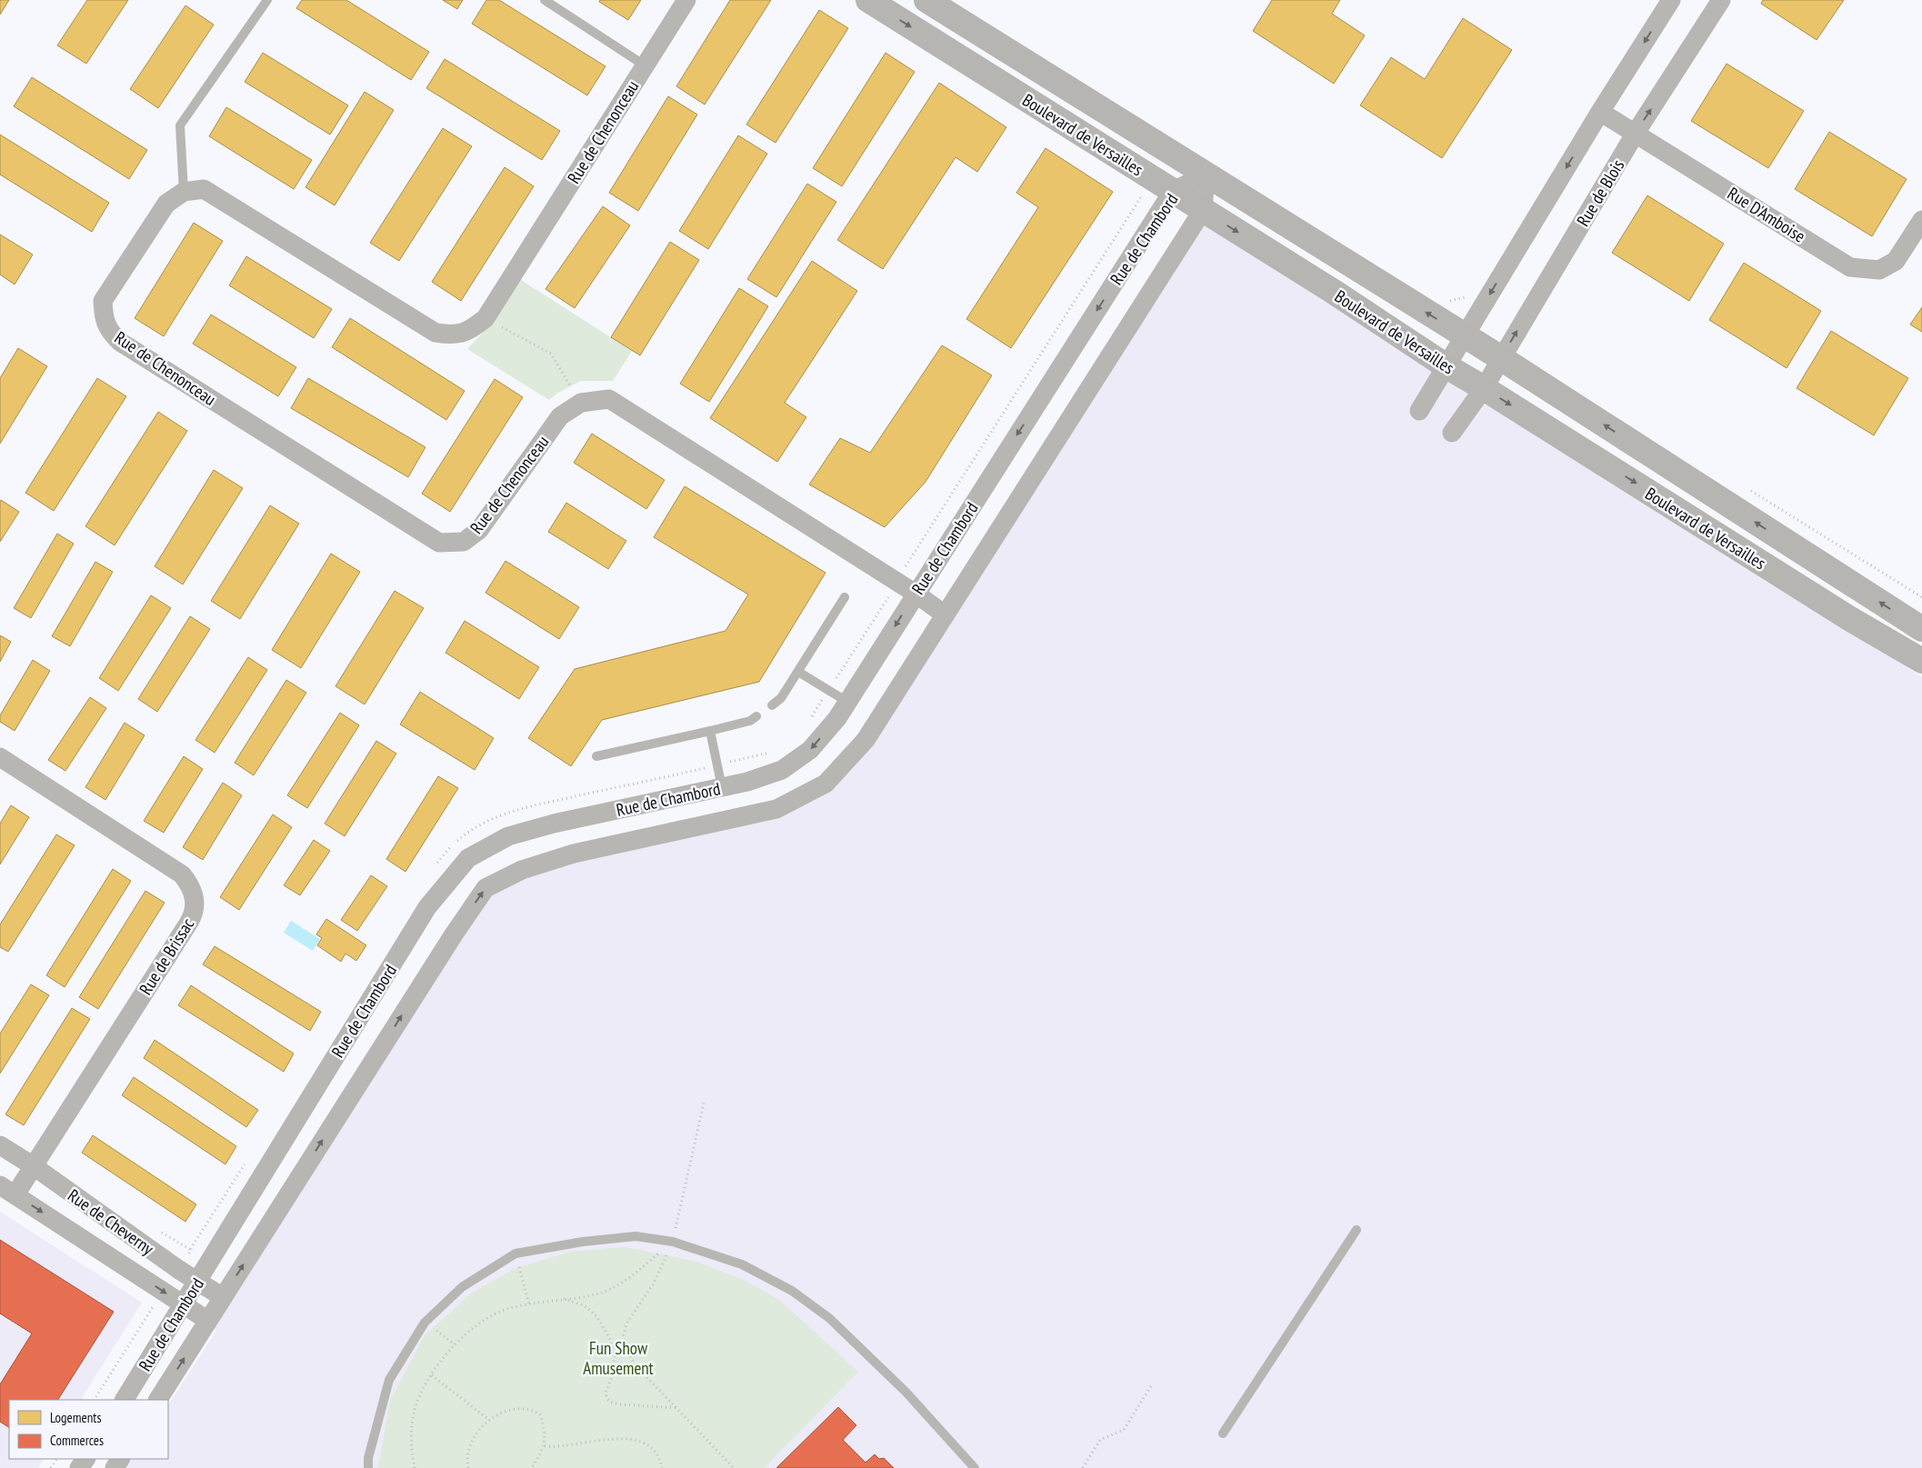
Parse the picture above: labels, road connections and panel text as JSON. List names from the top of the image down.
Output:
{
  "streets": {
    "street": [
      "Rue de Chenonceau",
      "Boulevard de Versailles",
      "Rue de Blois",
      "Rue D'Amboise",
      "Rue de Chambord",
      "Rue de Brissac",
      "Rue de Cheverny"
    ]
  },
  "crossings": [
    ["Rue de Chenonceau", "Rue de Chambord"],
    ["Boulevard de Versailles", "Rue de Blois"],
    ["Boulevard de Versailles", "Rue de Chambord"],
    ["Rue de Blois", "Rue D'Amboise"],
    ["Rue de Chambord", "Rue de Cheverny"],
    ["Rue de Brissac", "Rue de Cheverny"]
  ],
  "parks": ["Fun Show Amusement"],
  "legend": ["Logements", "Commerces"]
}
